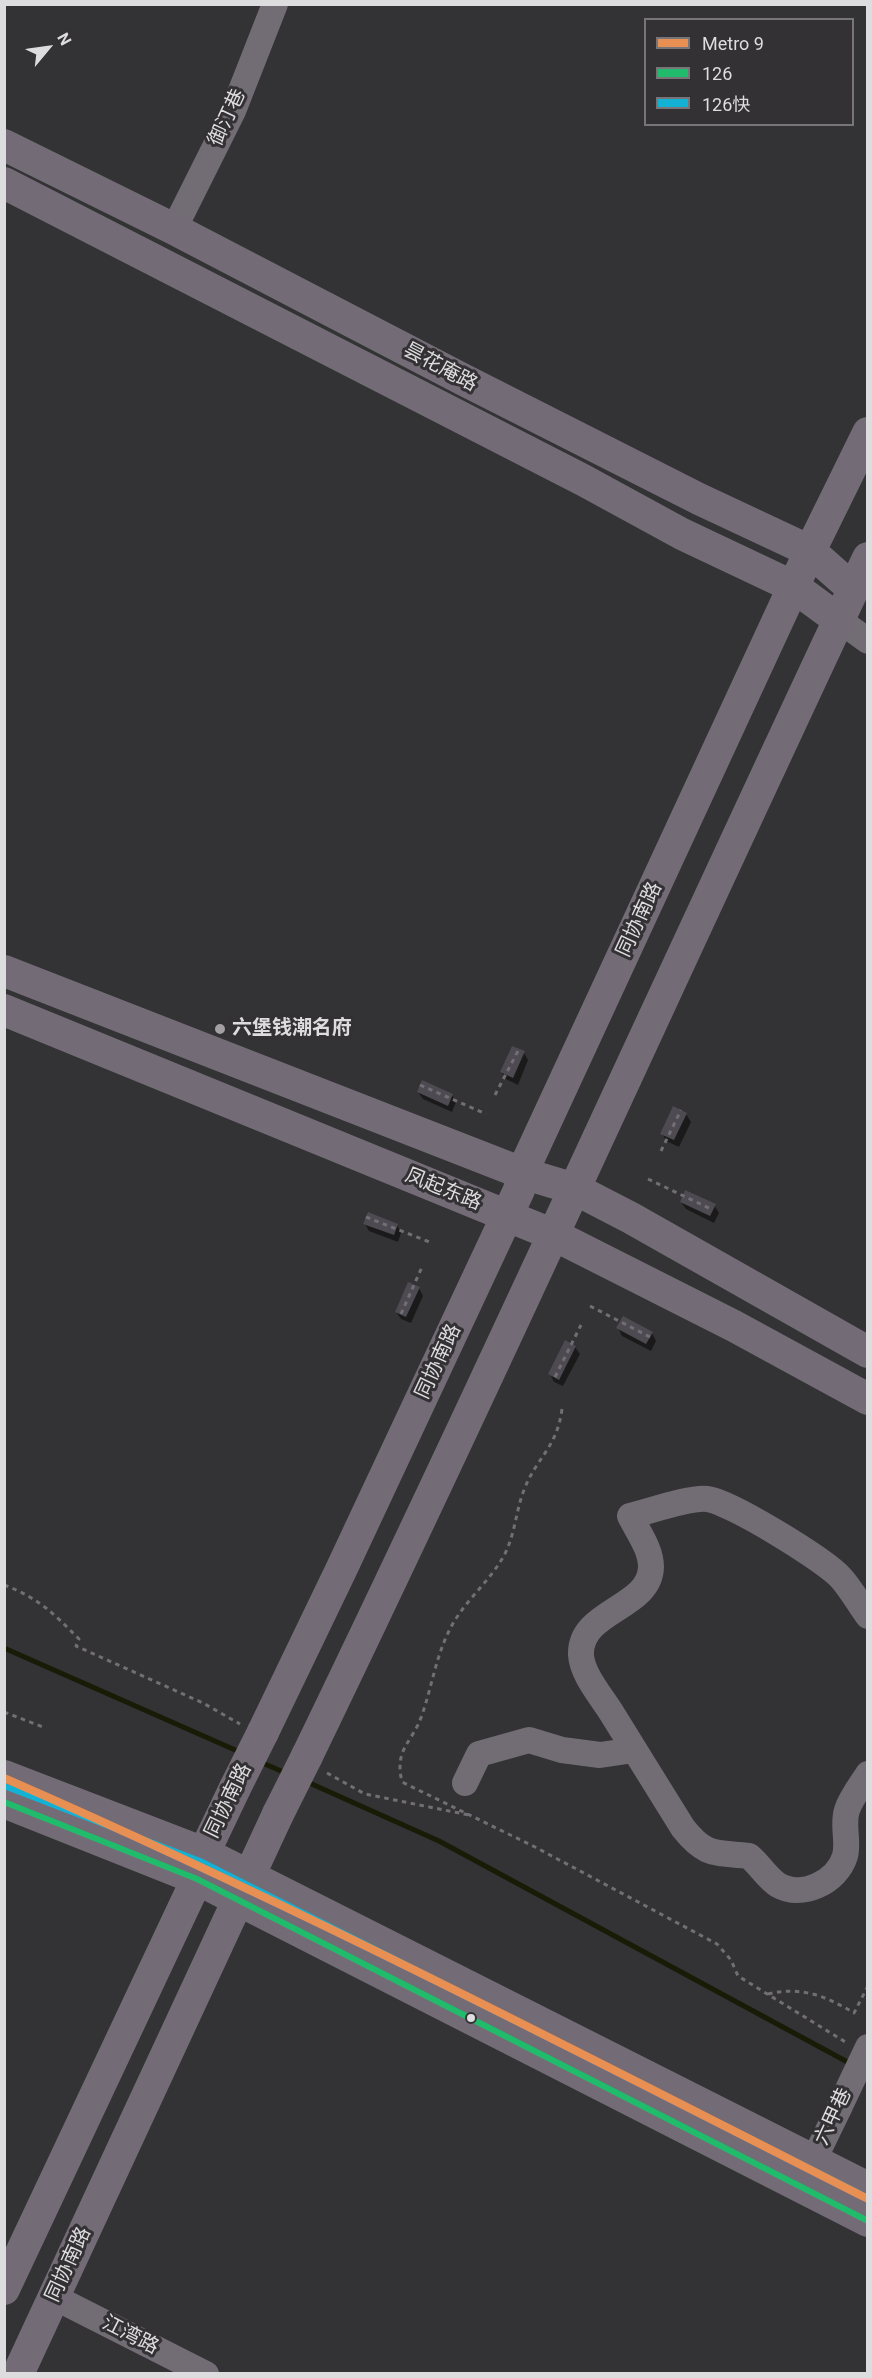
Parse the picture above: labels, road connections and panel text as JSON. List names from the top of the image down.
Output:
{
  "streets": {
    "main road": ["昙花庵路", "同协南路", "凤起东路"],
    "street": ["御汀巷", "六甲巷", "江湾路"]
  },
  "crossings": [
    ["御汀巷", "昙花庵路"],
    ["昙花庵路", "同协南路"],
    ["同协南路", "凤起东路"],
    ["同协南路", "江湾路"]
  ],
  "places": ["六堡钱潮名府"],
  "lines": ["metro line 9", "transit line 126快", "transit line 126"],
  "legend": ["Metro 9", "126", "126快"],
  "north": "top right"
}
